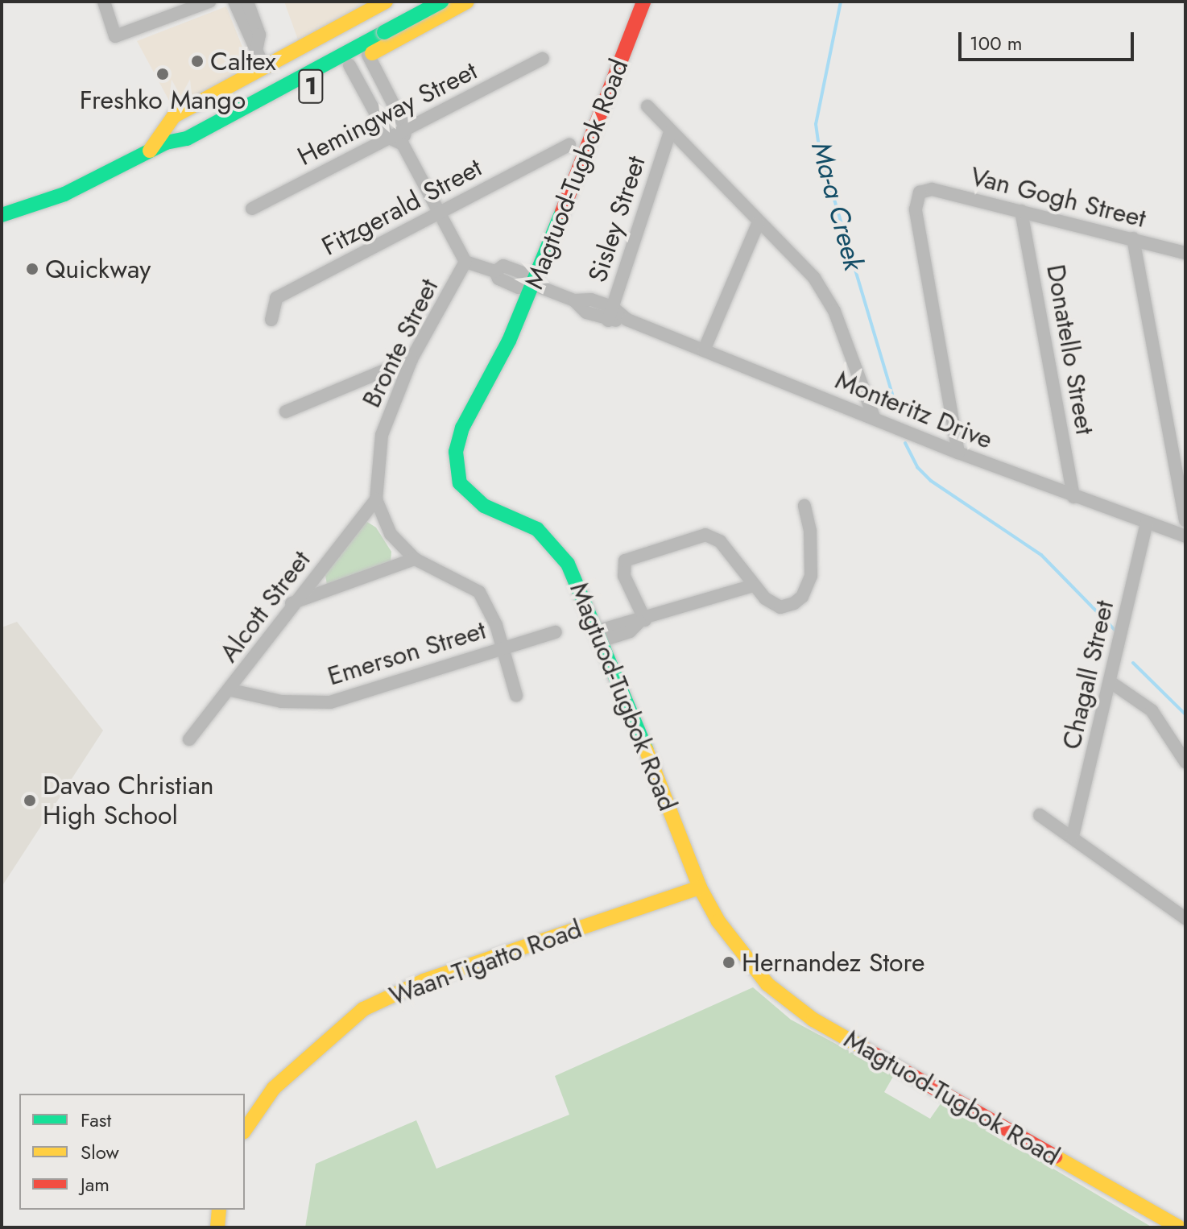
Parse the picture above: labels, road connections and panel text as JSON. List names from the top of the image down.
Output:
{
  "streets": {
    "main road": ["1", "Magtuod-Tugbok Road", "Waan-Tigatto Road"],
    "street": [
      "Hemingway Street",
      "Van Gogh Street",
      "Fitzgerald Street",
      "Sisley Street",
      "Bronte Street",
      "Donatello Street",
      "Monteritz Drive",
      "Alcott Street",
      "Emerson Street",
      "Chagall Street"
    ]
  },
  "crossings": [
    ["Magtuod-Tugbok Road", "Monteritz Drive"],
    ["Magtuod-Tugbok Road", "Waan-Tigatto Road"],
    ["Van Gogh Street", "Donatello Street"],
    ["Van Gogh Street", "Monteritz Drive"],
    ["Sisley Street", "Monteritz Drive"],
    ["Bronte Street", "Monteritz Drive"],
    ["Bronte Street", "Alcott Street"],
    ["Bronte Street", "Emerson Street"],
    ["Donatello Street", "Monteritz Drive"],
    ["Monteritz Drive", "Chagall Street"],
    ["Alcott Street", "Emerson Street"]
  ],
  "water": ["Ma-a Creek"],
  "places": [
    "Caltex",
    "Freshko Mango",
    "Quickway",
    "Davao Christian High School",
    "Hernandez Store"
  ],
  "legend": ["Fast", "Slow", "Jam"],
  "scale_bar": "100 m"
}
